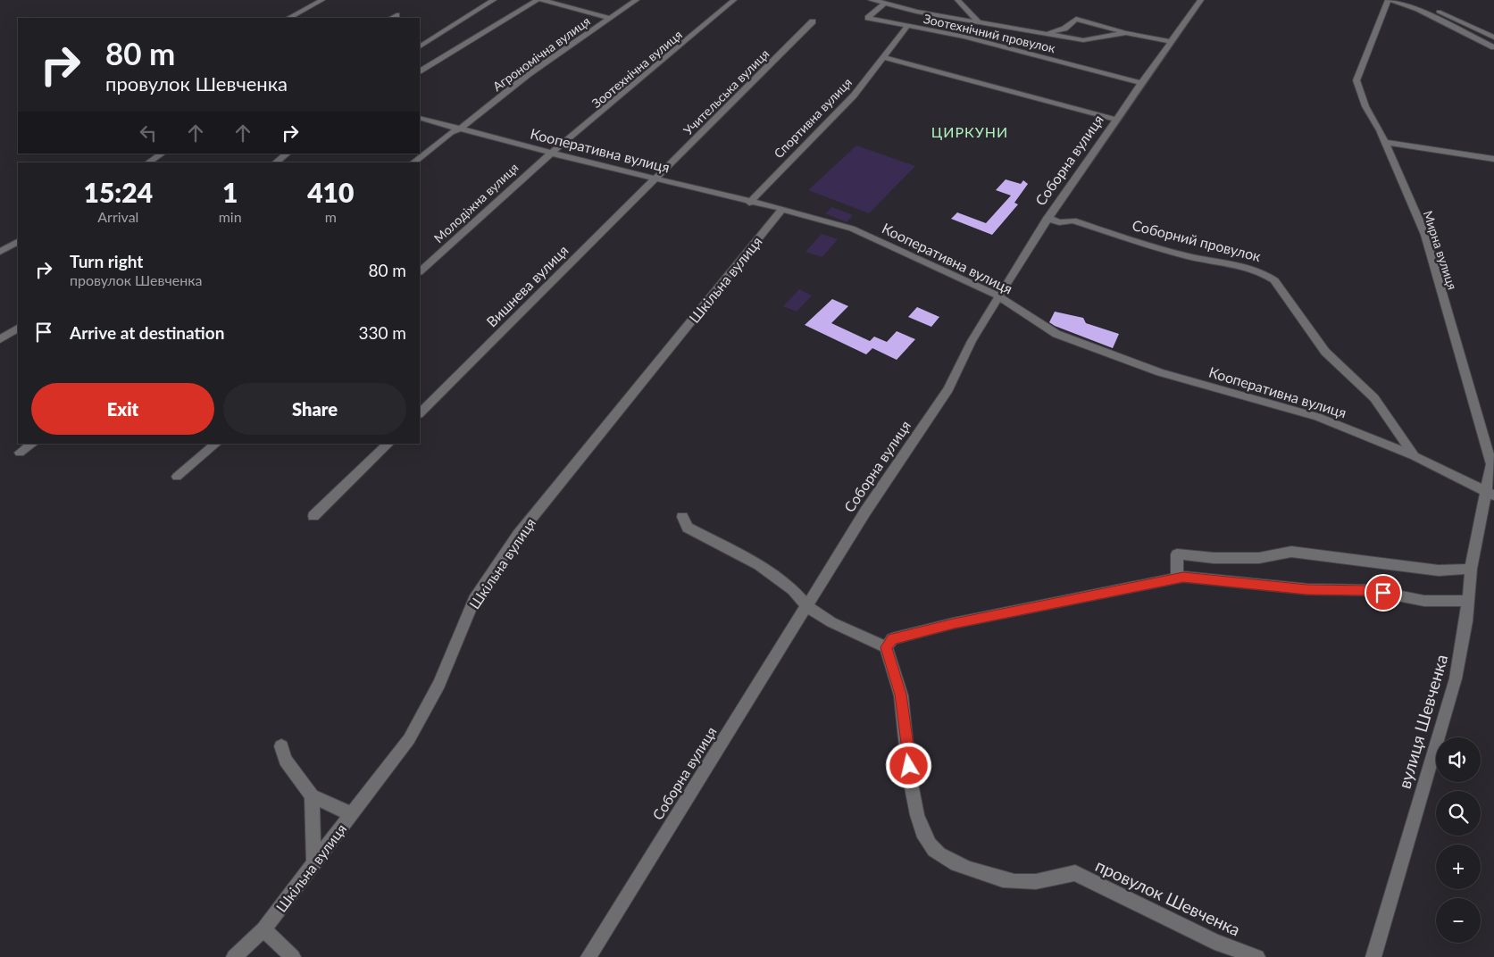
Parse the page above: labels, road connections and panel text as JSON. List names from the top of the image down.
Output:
{
  "streets": {
    "street": [
      "Зоотехнічний провулок",
      "Агрономічна вулиця",
      "Зоотехнічна вулиця",
      "Учительська вулиця",
      "Спортивна вулиця",
      "Кооперативна вулиця",
      "Соборна вулиця",
      "Молодіжна вулиця",
      "Соборний провулок",
      "Мирна вулиця",
      "Шкільна вулиця",
      "Вишнева вулиця",
      "вулиця Шевченка",
      "провулок Шевченка"
    ]
  },
  "crossings": [
    ["Зоотехнічний провулок", "Спортивна вулиця"],
    ["Зоотехнічний провулок", "Соборна вулиця"],
    ["Агрономічна вулиця", "Кооперативна вулиця"],
    ["Зоотехнічна вулиця", "Кооперативна вулиця"],
    ["Зоотехнічна вулиця", "Молодіжна вулиця"],
    ["Учительська вулиця", "Кооперативна вулиця"],
    ["Учительська вулиця", "Вишнева вулиця"],
    ["Спортивна вулиця", "Кооперативна вулиця"],
    ["Кооперативна вулиця", "Соборна вулиця"],
    ["Кооперативна вулиця", "Молодіжна вулиця"],
    ["Кооперативна вулиця", "Соборний провулок"],
    ["Кооперативна вулиця", "Мирна вулиця"],
    ["Кооперативна вулиця", "Шкільна вулиця"],
    ["Кооперативна вулиця", "Вишнева вулиця"],
    ["Кооперативна вулиця", "вулиця Шевченка"],
    ["Соборна вулиця", "Соборний провулок"],
    ["Мирна вулиця", "вулиця Шевченка"]
  ],
  "districts": ["ЦИРКУНИ"],
  "page": {
    "turn": ["80 m", "провулок Шевченка"],
    "eta": [
      "15:24",
      "Arrival",
      "1",
      "min",
      "410",
      "m"
    ],
    "list": [
      {
        "name": "Turn right",
        "note": "провулок Шевченка",
        "value": "80 m"
      },
      {
        "name": "Arrive at destination",
        "value": "330 m"
      }
    ],
    "buttons": ["Exit", "Share"],
    "map_buttons": ["+", "−"]
  }
}
